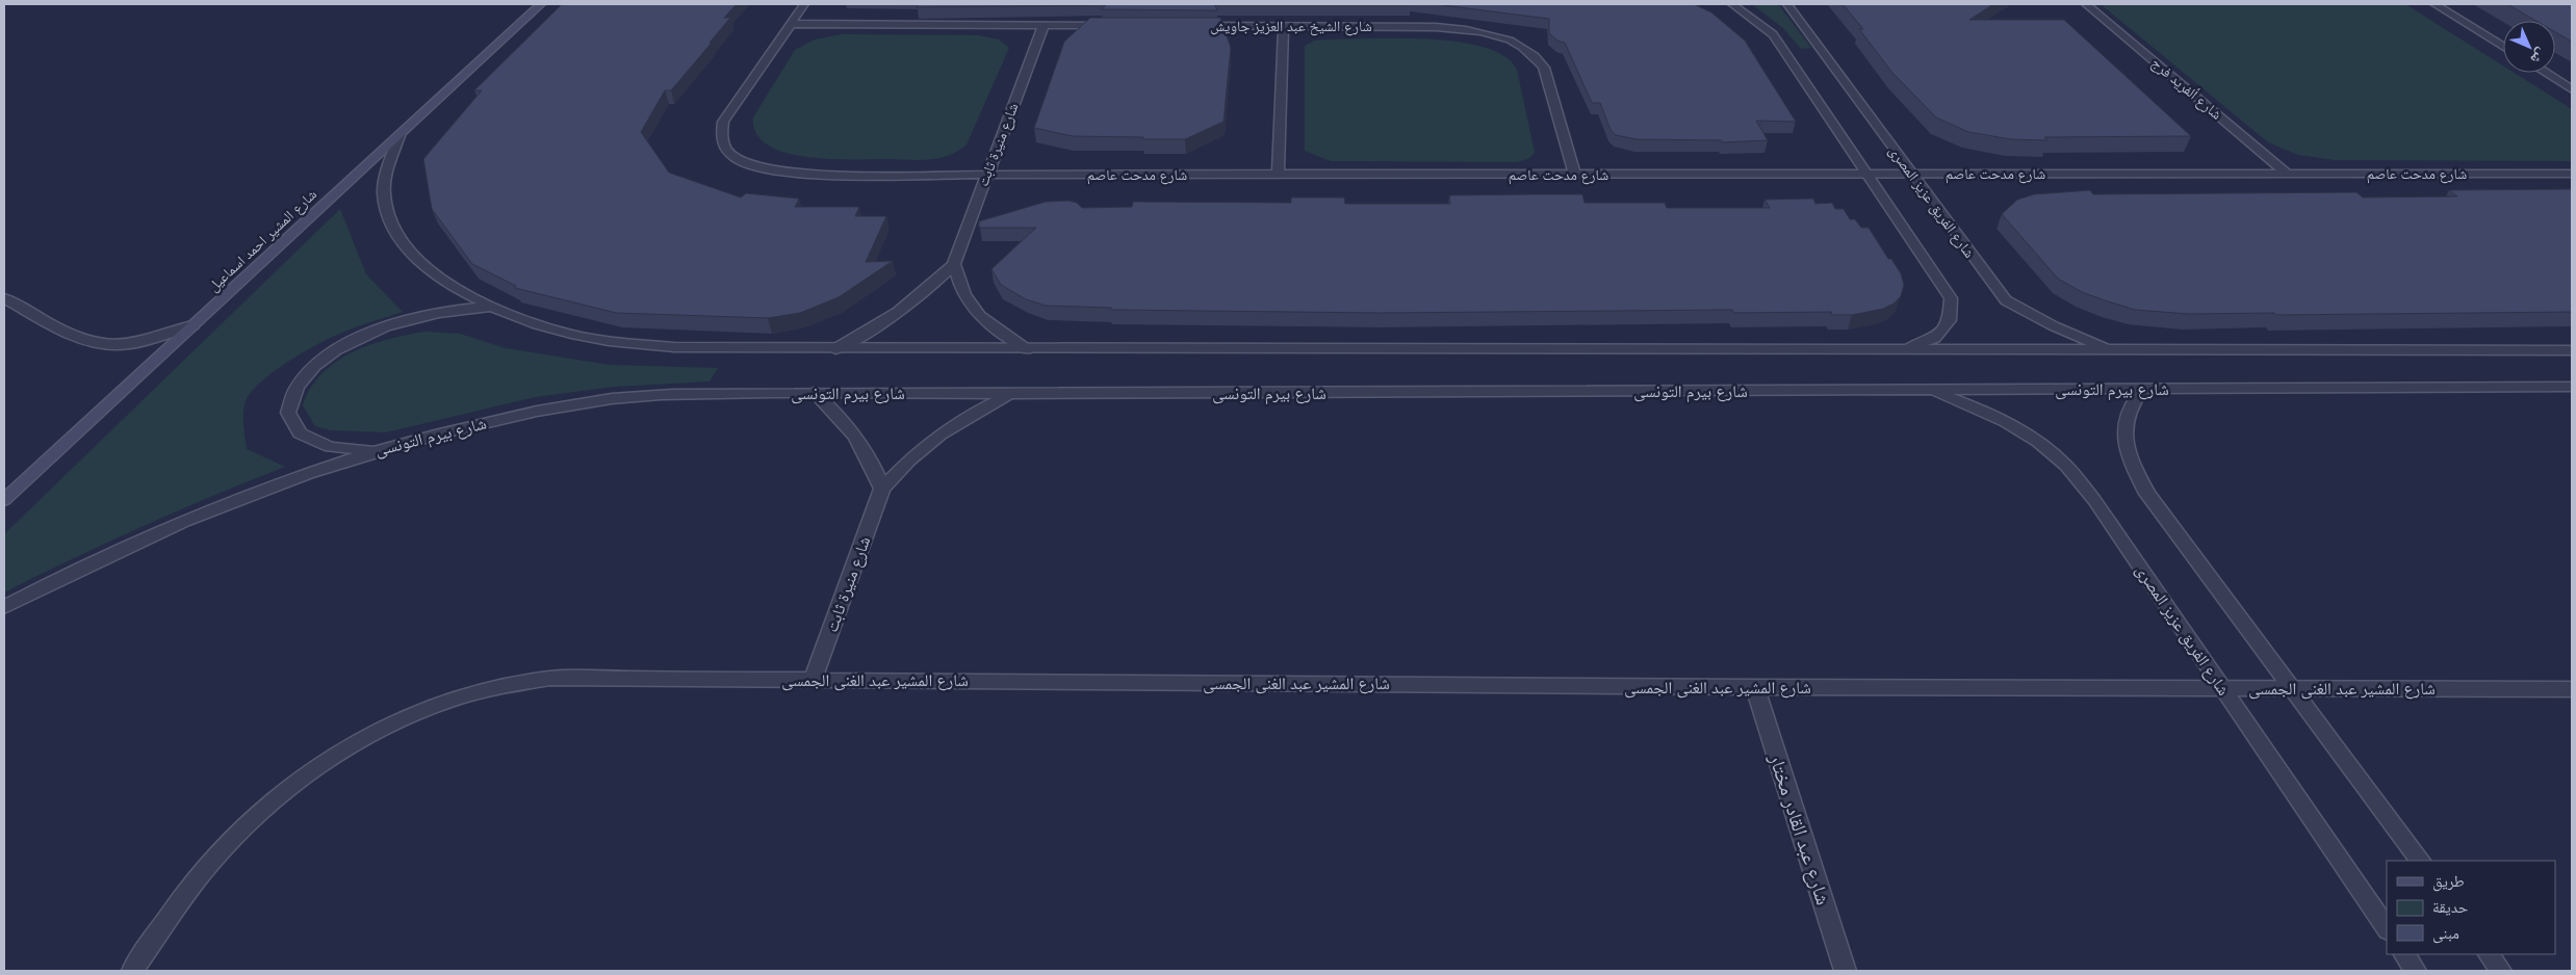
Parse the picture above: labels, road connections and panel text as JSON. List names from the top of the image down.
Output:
{
  "streets": {
    "main road": ["شارع المشير احمد اسماعيل"],
    "street": [
      "شارع الشيخ عبد العزيز جاويش",
      "شارع ألفريد فرج",
      "شارع منيرة ثابت",
      "شارع مدحت عاصم",
      "شارع الفريق عزيز المصرى",
      "شارع بيرم التونسى",
      "شارع المشير عبد الغنى الجمسى",
      "شارع عبد القادر مختار"
    ]
  },
  "crossings": [
    ["شارع الشيخ عبد العزيز جاويش", "شارع مدحت عاصم"],
    ["شارع ألفريد فرج", "شارع مدحت عاصم"],
    ["شارع منيرة ثابت", "شارع مدحت عاصم"],
    ["شارع منيرة ثابت", "شارع بيرم التونسى"],
    ["شارع منيرة ثابت", "شارع المشير عبد الغنى الجمسى"],
    ["شارع مدحت عاصم", "شارع الفريق عزيز المصرى"],
    ["شارع الفريق عزيز المصرى", "شارع بيرم التونسى"],
    ["شارع الفريق عزيز المصرى", "شارع المشير عبد الغنى الجمسى"],
    ["شارع المشير عبد الغنى الجمسى", "شارع عبد القادر مختار"]
  ],
  "legend": ["طريق", "حديقة", "مبنى"],
  "north": "bottom right"
}
